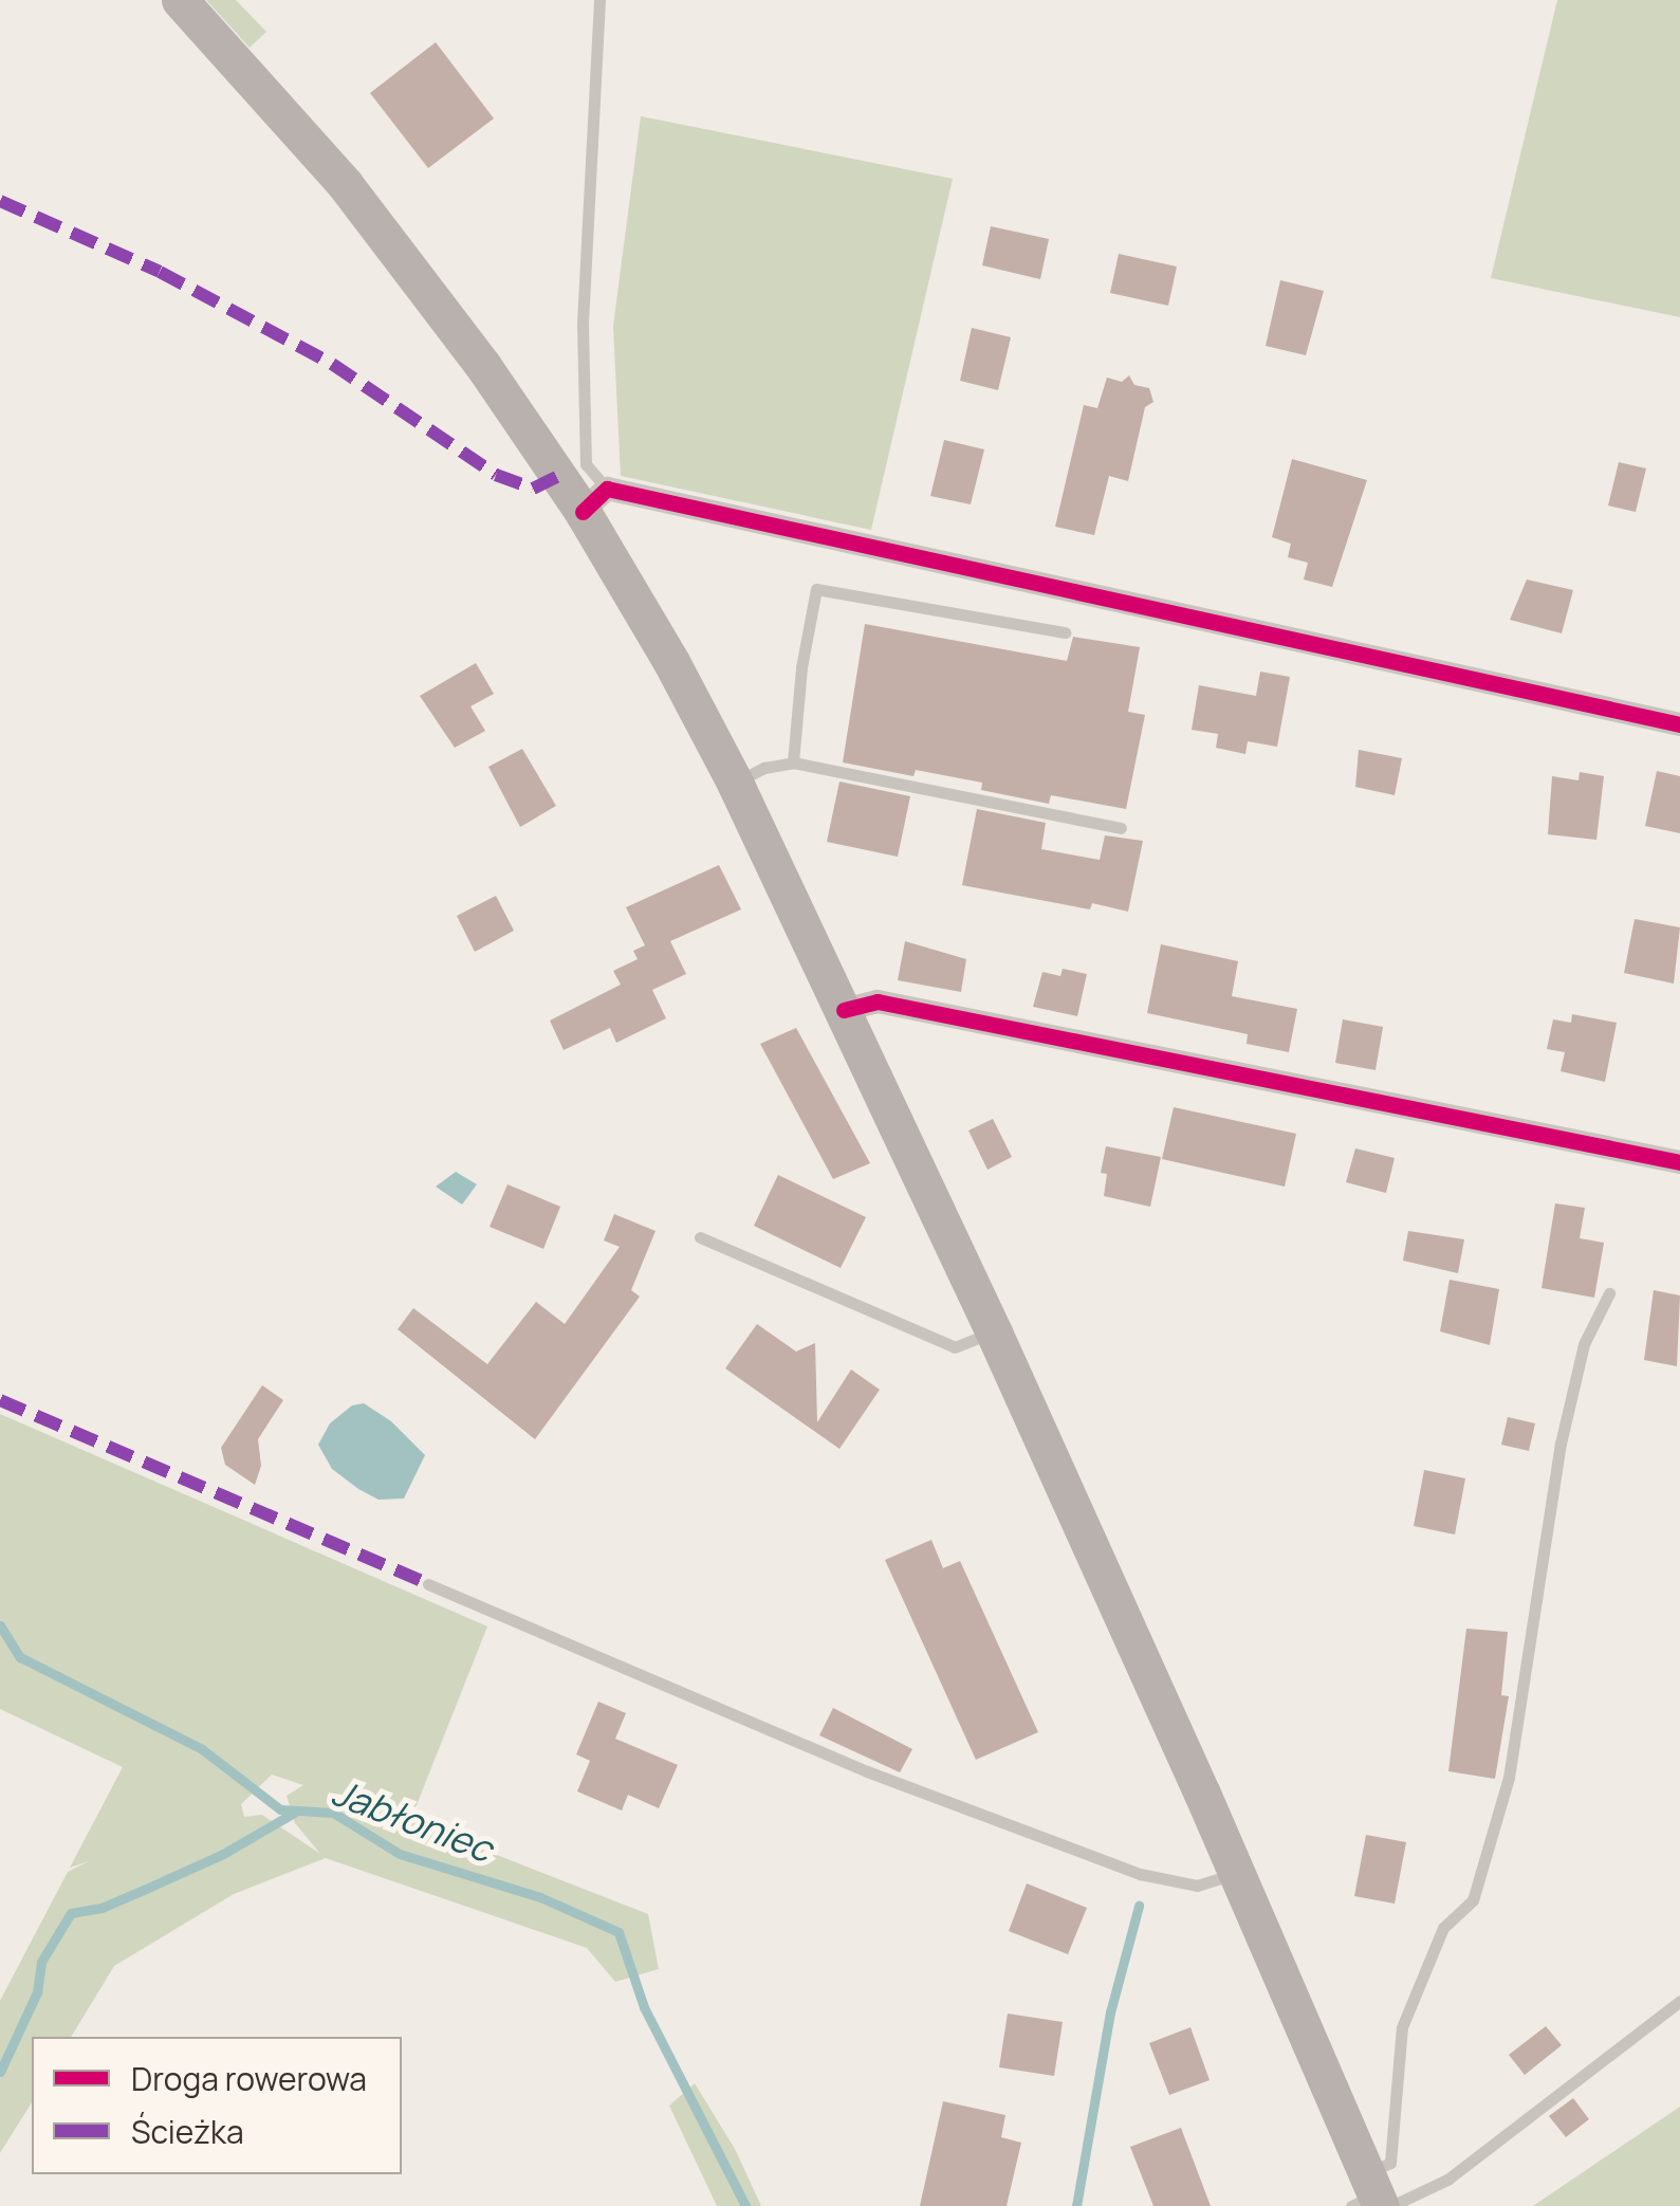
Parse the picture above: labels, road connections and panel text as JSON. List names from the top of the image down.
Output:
{
  "water": ["Jabłoniec"],
  "legend": ["Droga rowerowa", "Ścieżka"]
}
